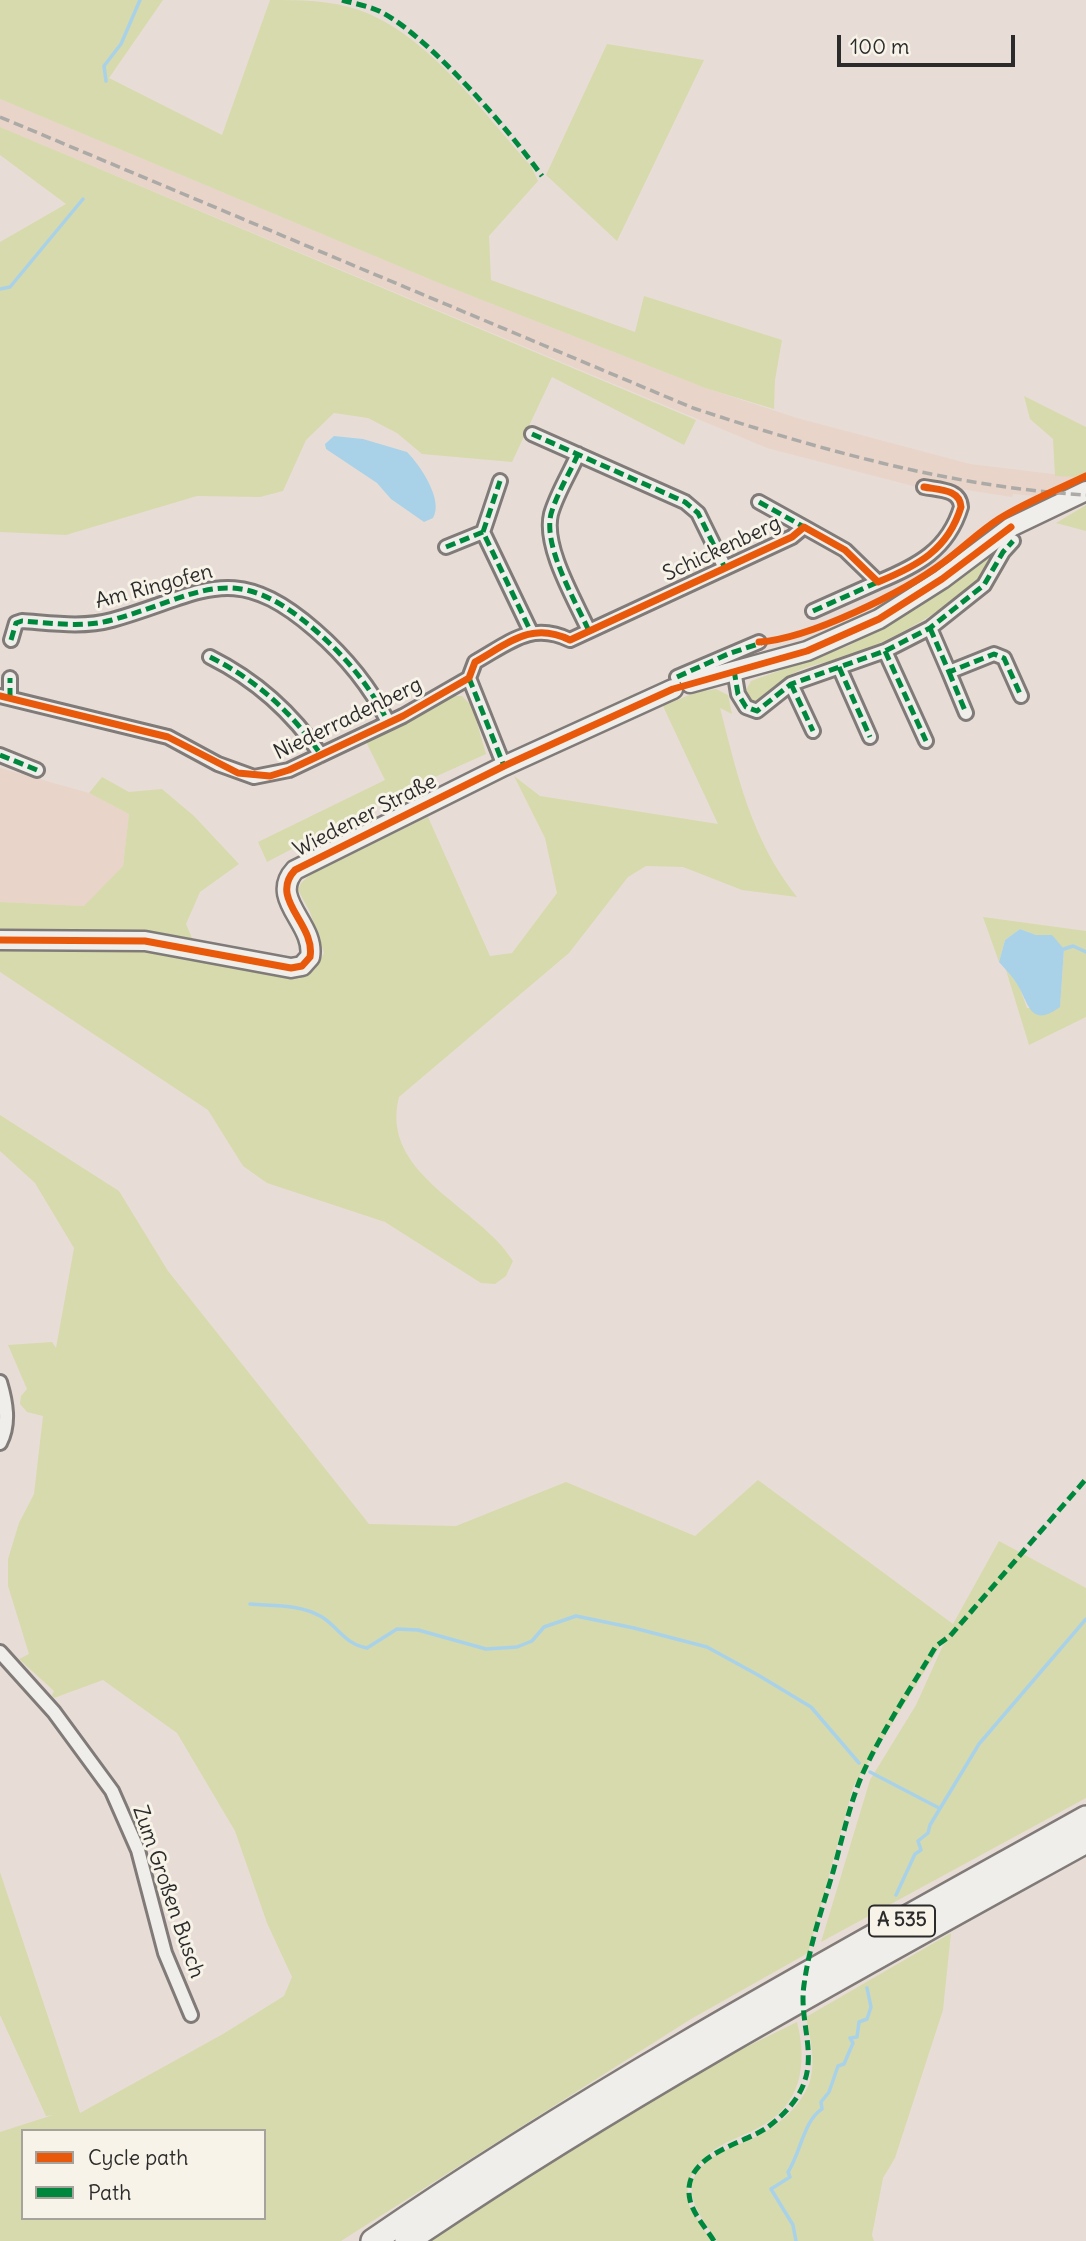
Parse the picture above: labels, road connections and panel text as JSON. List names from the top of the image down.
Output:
{
  "streets": {
    "highway": ["A 535"],
    "main road": ["Wiedener Straße"],
    "street": [
      "Schickenberg",
      "Am Ringofen",
      "Niederradenberg",
      "Zum Großen Busch"
    ]
  },
  "crossings": [
    ["Am Ringofen", "Niederradenberg"]
  ],
  "legend": ["Cycle path", "Path"],
  "scale_bar": "100 m"
}
